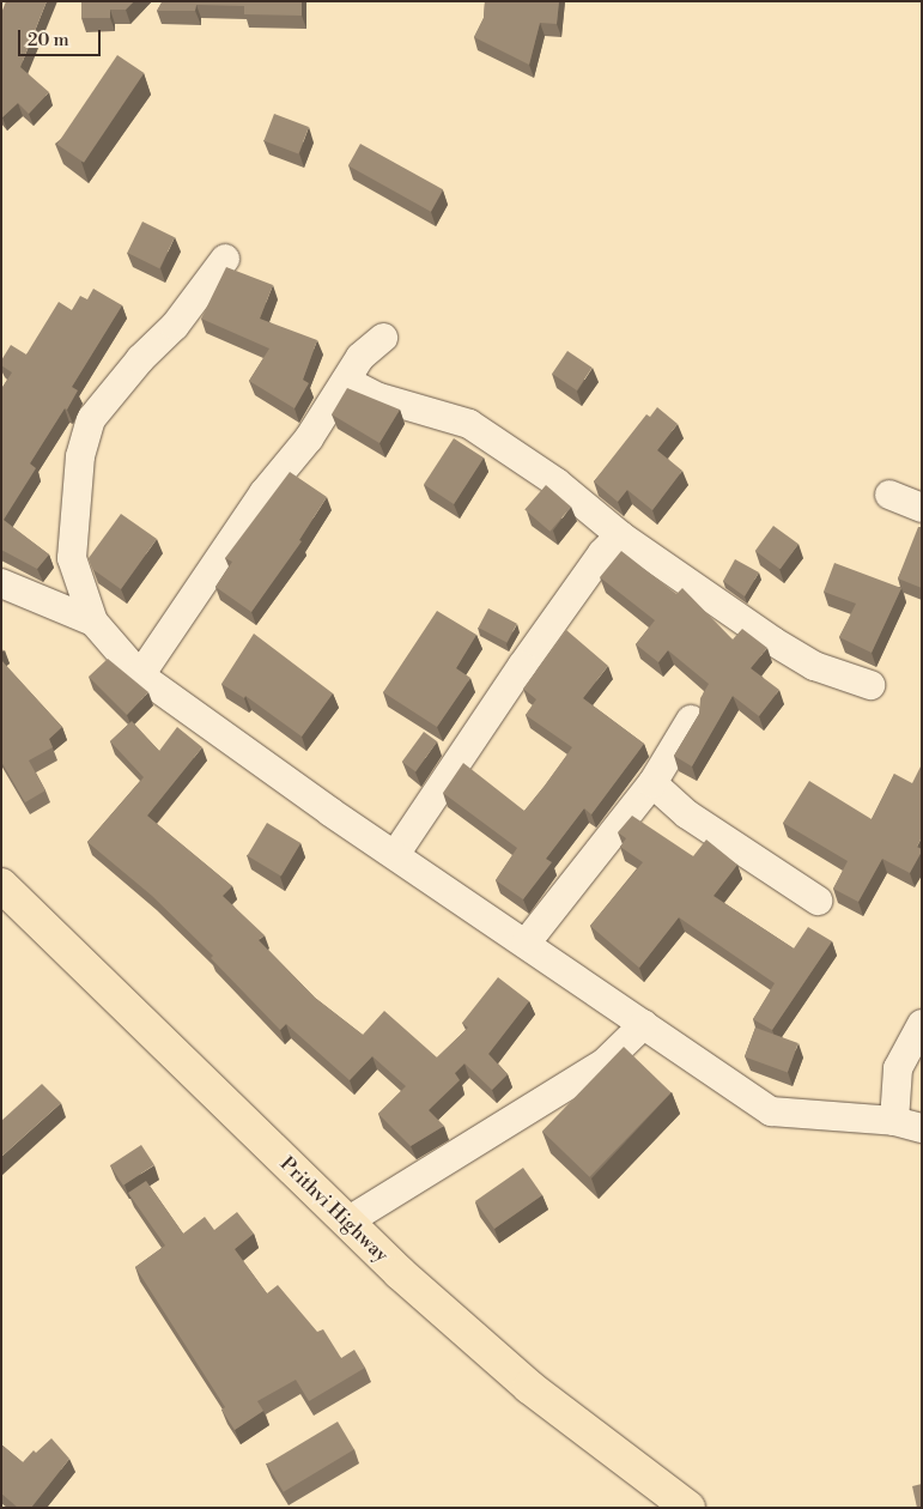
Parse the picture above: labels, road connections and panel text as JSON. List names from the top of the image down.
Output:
{
  "streets": {
    "highway": ["Prithvi Highway"]
  },
  "scale_bar": "20 m"
}
